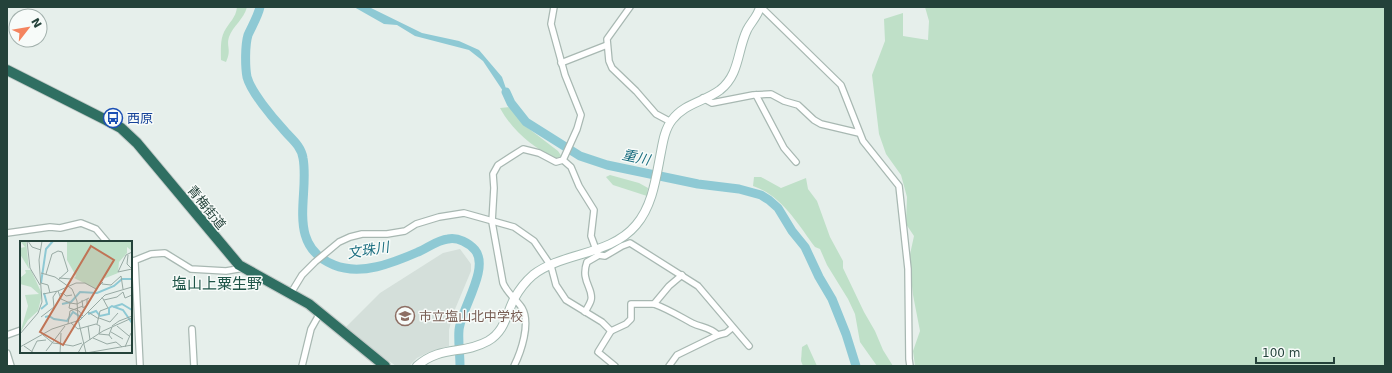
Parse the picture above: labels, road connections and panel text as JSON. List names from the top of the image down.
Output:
{
  "streets": {
    "highway": ["青梅街道"]
  },
  "districts": ["塩山上粟生野"],
  "water": ["重川", "文珠川"],
  "places": {
    "bus stop": ["西原"],
    "school or university": ["市立塩山北中学校"]
  },
  "scale_bar": "100 m",
  "north": "top right"
}
